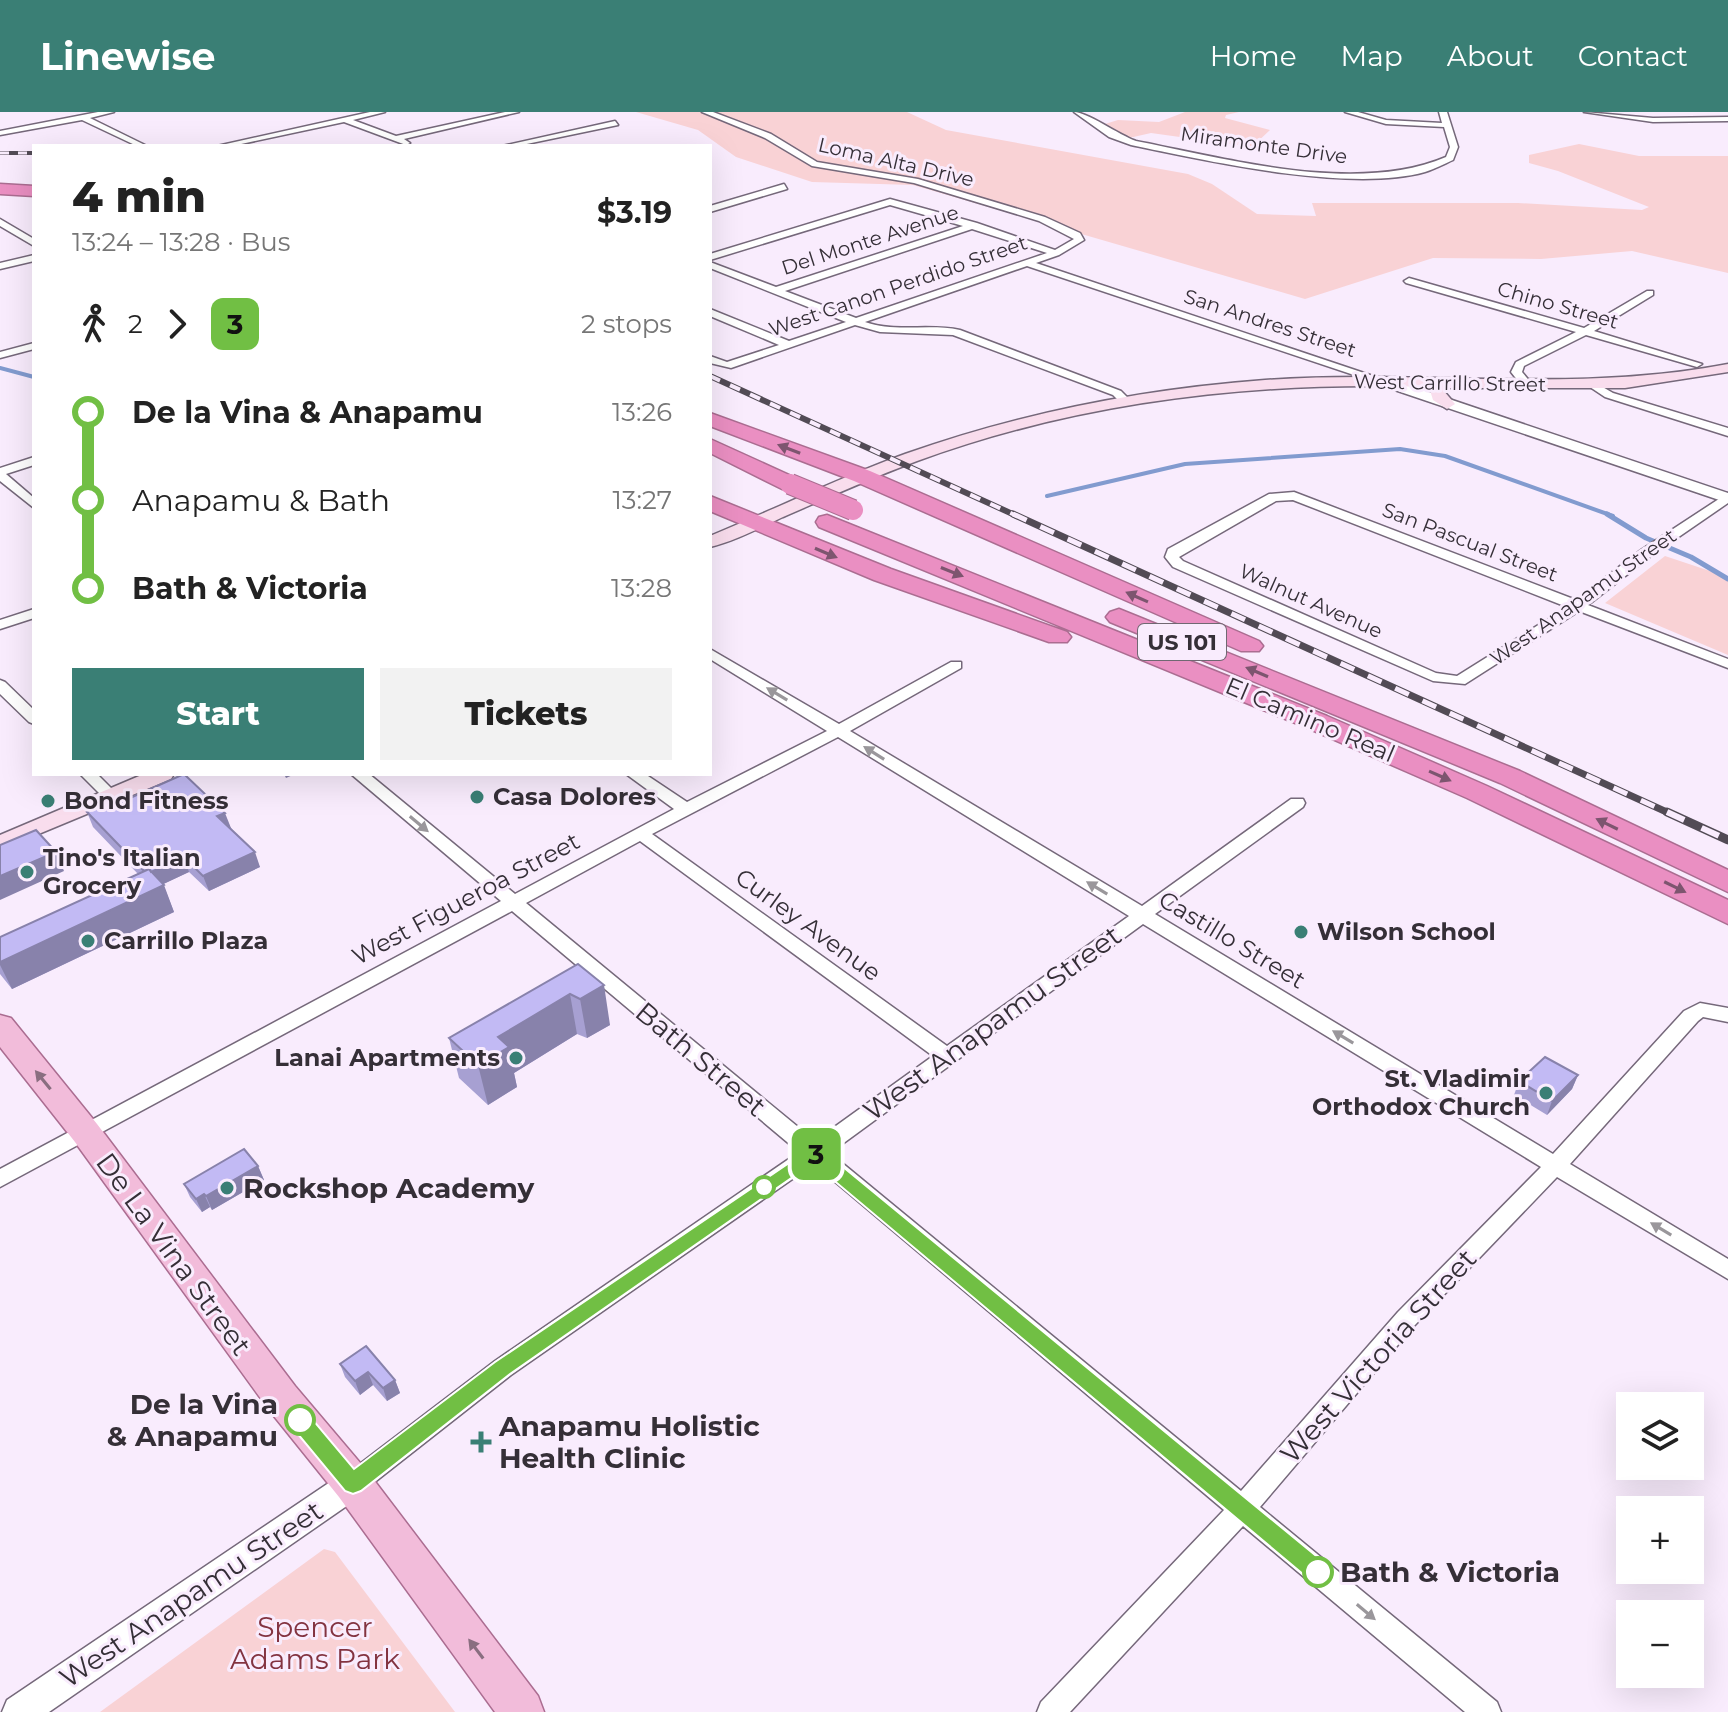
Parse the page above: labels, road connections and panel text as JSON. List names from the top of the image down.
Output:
{
  "streets": {
    "highway": ["US 101", "El Camino Real"],
    "main road": ["West Carrillo Street", "De La Vina Street"],
    "street": [
      "Miramonte Drive",
      "Loma Alta Drive",
      "Del Monte Avenue",
      "West Canon Perdido Street",
      "Chino Street",
      "San Andres Street",
      "San Pascual Street",
      "West Anapamu Street",
      "Walnut Avenue",
      "West Figueroa Street",
      "Curley Avenue",
      "Castillo Street",
      "Bath Street",
      "West Victoria Street"
    ]
  },
  "crossings": [
    ["Loma Alta Drive", "West Canon Perdido Street"],
    ["West Canon Perdido Street", "San Andres Street"],
    ["San Andres Street", "West Carrillo Street"],
    ["San Andres Street", "West Anapamu Street"],
    ["San Pascual Street", "West Anapamu Street"],
    ["San Pascual Street", "Walnut Avenue"],
    ["West Anapamu Street", "Walnut Avenue"],
    ["West Anapamu Street", "Curley Avenue"],
    ["West Anapamu Street", "Castillo Street"],
    ["West Anapamu Street", "Bath Street"],
    ["West Anapamu Street", "De La Vina Street"],
    ["West Figueroa Street", "Curley Avenue"],
    ["West Figueroa Street", "Castillo Street"],
    ["West Figueroa Street", "Bath Street"],
    ["West Figueroa Street", "De La Vina Street"],
    ["Castillo Street", "West Victoria Street"],
    ["Bath Street", "West Victoria Street"]
  ],
  "one_way": ["Castillo Street", "Bath Street", "De La Vina Street"],
  "parks": ["Spencer Adams Park"],
  "places": {
    "other": [
      "Casa Dolores",
      "Bond Fitness",
      "Tino's Italian Grocery",
      "Wilson School",
      "Carrillo Plaza",
      "Lanai Apartments",
      "St. Vladimir Orthodox Church",
      "Rockshop Academy",
      "De la Vina & Anapamu",
      "Bath & Victoria"
    ],
    "health": ["Anapamu Holistic Health Clinic"]
  },
  "lines": ["bus line 3"],
  "page": {
    "header": "Linewise",
    "nav": [
      "Home",
      "Map",
      "About",
      "Contact"
    ],
    "on_map": "3",
    "heading": ["4 min", "13:24 – 13:28 · Bus", "$3.19"],
    "legs": ["2", "3", "2 stops"],
    "list": [
      {
        "name": "De la Vina & Anapamu",
        "value": "13:26"
      },
      {
        "name": "Anapamu & Bath",
        "value": "13:27"
      },
      {
        "name": "Bath & Victoria",
        "value": "13:28"
      }
    ],
    "buttons": ["Start", "Tickets"],
    "map_buttons": ["+", "−"]
  }
}
